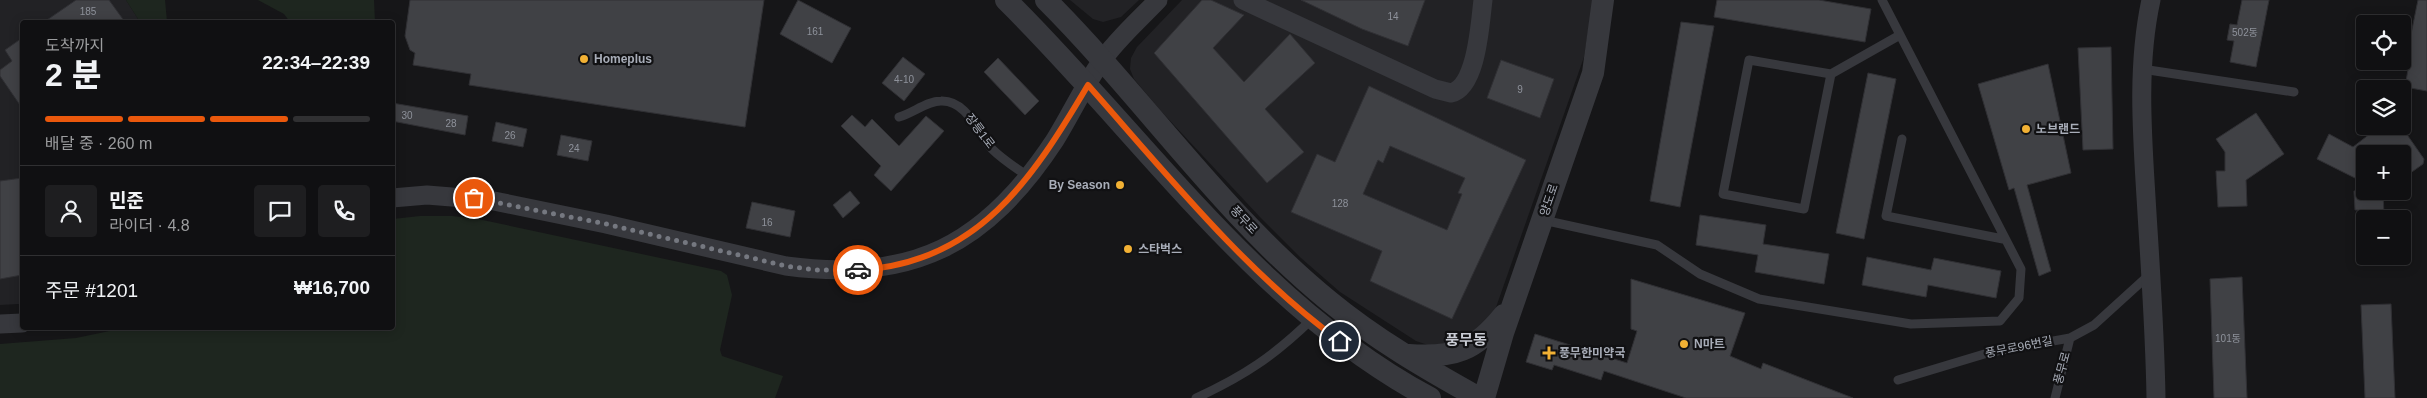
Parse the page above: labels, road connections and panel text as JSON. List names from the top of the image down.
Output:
{
  "streets": {
    "street": ["양도로", "풍무로"],
    "lane": ["장릉1로", "풍무로96번길"]
  },
  "crossings": [
    ["풍무로", "풍무로96번길"]
  ],
  "districts": ["풍무동"],
  "places": {
    "other": [
      "Homeplus",
      "노브랜드",
      "By Season",
      "스타벅스",
      "N마트"
    ],
    "health": ["풍무한미약국"]
  },
  "house_numbers": [
    "185",
    "14",
    "161",
    "502동",
    "4-10",
    "9",
    "30",
    "28",
    "26",
    "24",
    "128",
    "16",
    "101동"
  ],
  "page": {
    "map_buttons": ["+", "−"],
    "heading": ["2 분", "도착까지", "22:34–22:39"],
    "panel": [
      "민준",
      "라이더 · 4.8",
      "주문 #1201",
      "₩16,700"
    ],
    "bar": "배달 중 · 260 m"
  }
}
